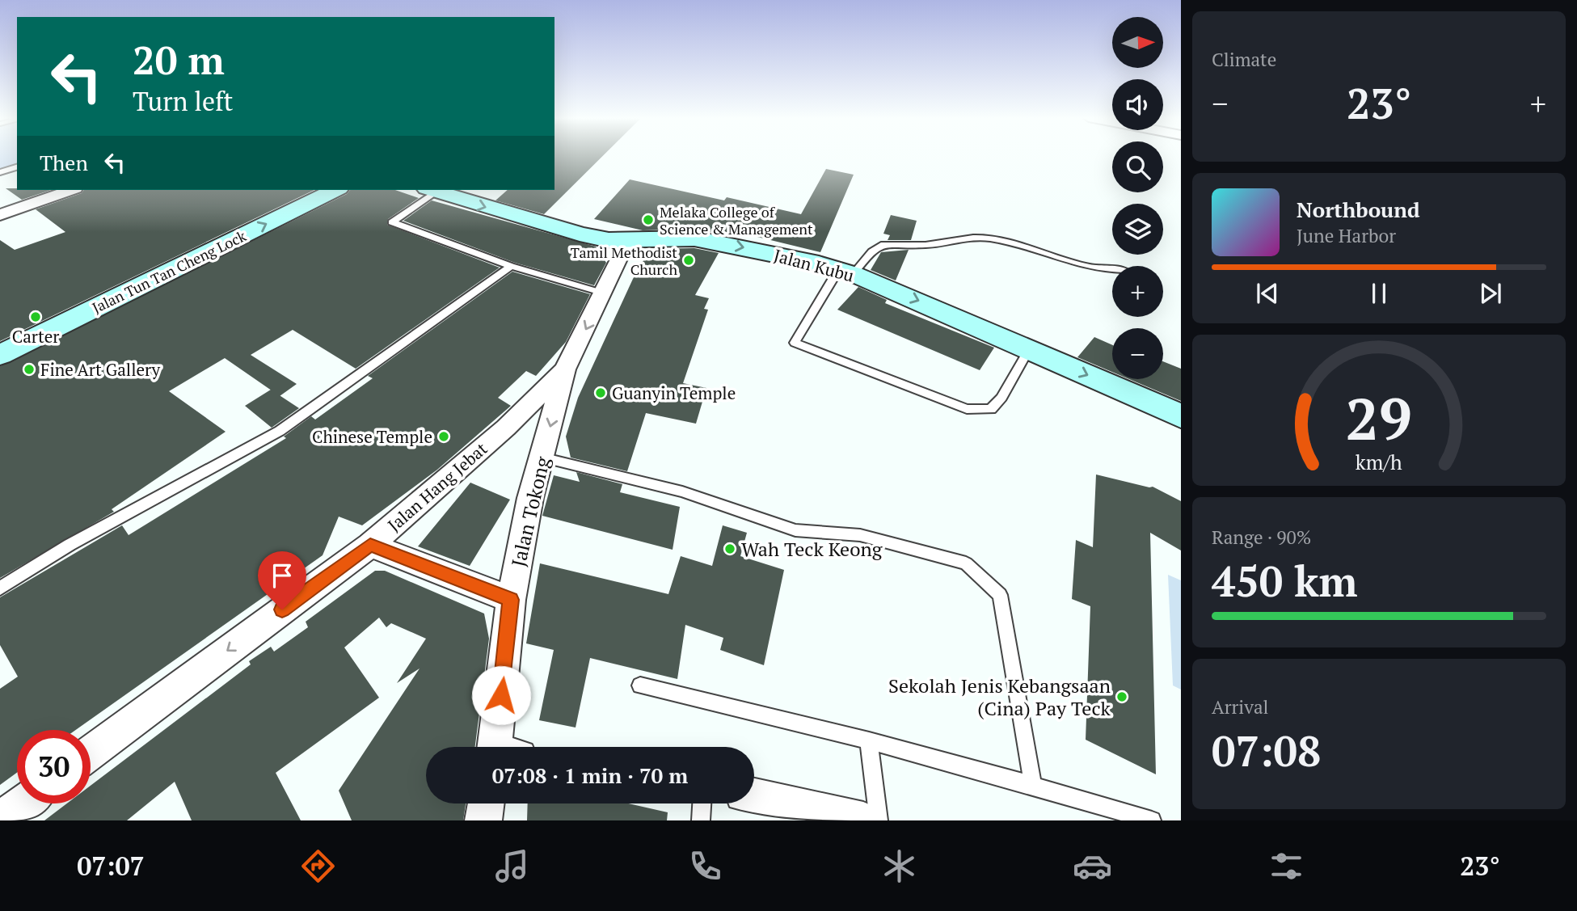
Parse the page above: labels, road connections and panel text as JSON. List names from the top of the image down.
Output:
{
  "streets": {
    "main road": ["Jalan Kubu", "Jalan Tun Tan Cheng Lock"],
    "street": ["Jalan Hang Jebat", "Jalan Tokong"]
  },
  "crossings": [
    ["Jalan Kubu", "Jalan Hang Jebat"],
    ["Jalan Hang Jebat", "Jalan Tokong"]
  ],
  "one_way": ["Jalan Kubu", "Jalan Tun Tan Cheng Lock", "Jalan Hang Jebat"],
  "places": [
    "Melaka College of Science & Management",
    "Tamil Methodist Church",
    "Carter",
    "Fine Art Gallery",
    "Guanyin Temple",
    "Chinese Temple",
    "Wah Teck Keong",
    "Sekolah Jenis Kebangsaan (Cina) Pay Teck"
  ],
  "north": "right",
  "page": {
    "tile": [
      "Climate",
      ["Range · 90%", "450 km"],
      ["Arrival", "07:08"]
    ],
    "map_buttons": ["+", "−"],
    "turn": ["20 m", "Turn left"],
    "heat": ["−", "23°", "+"],
    "then": "Then",
    "song": ["Northbound", "June Harbor"],
    "limit": "30",
    "trip": "07:08 · 1 min · 70 m",
    "tabs": ["07:07", "23°"],
    "gauge": ["29", "km/h"]
  }
}
